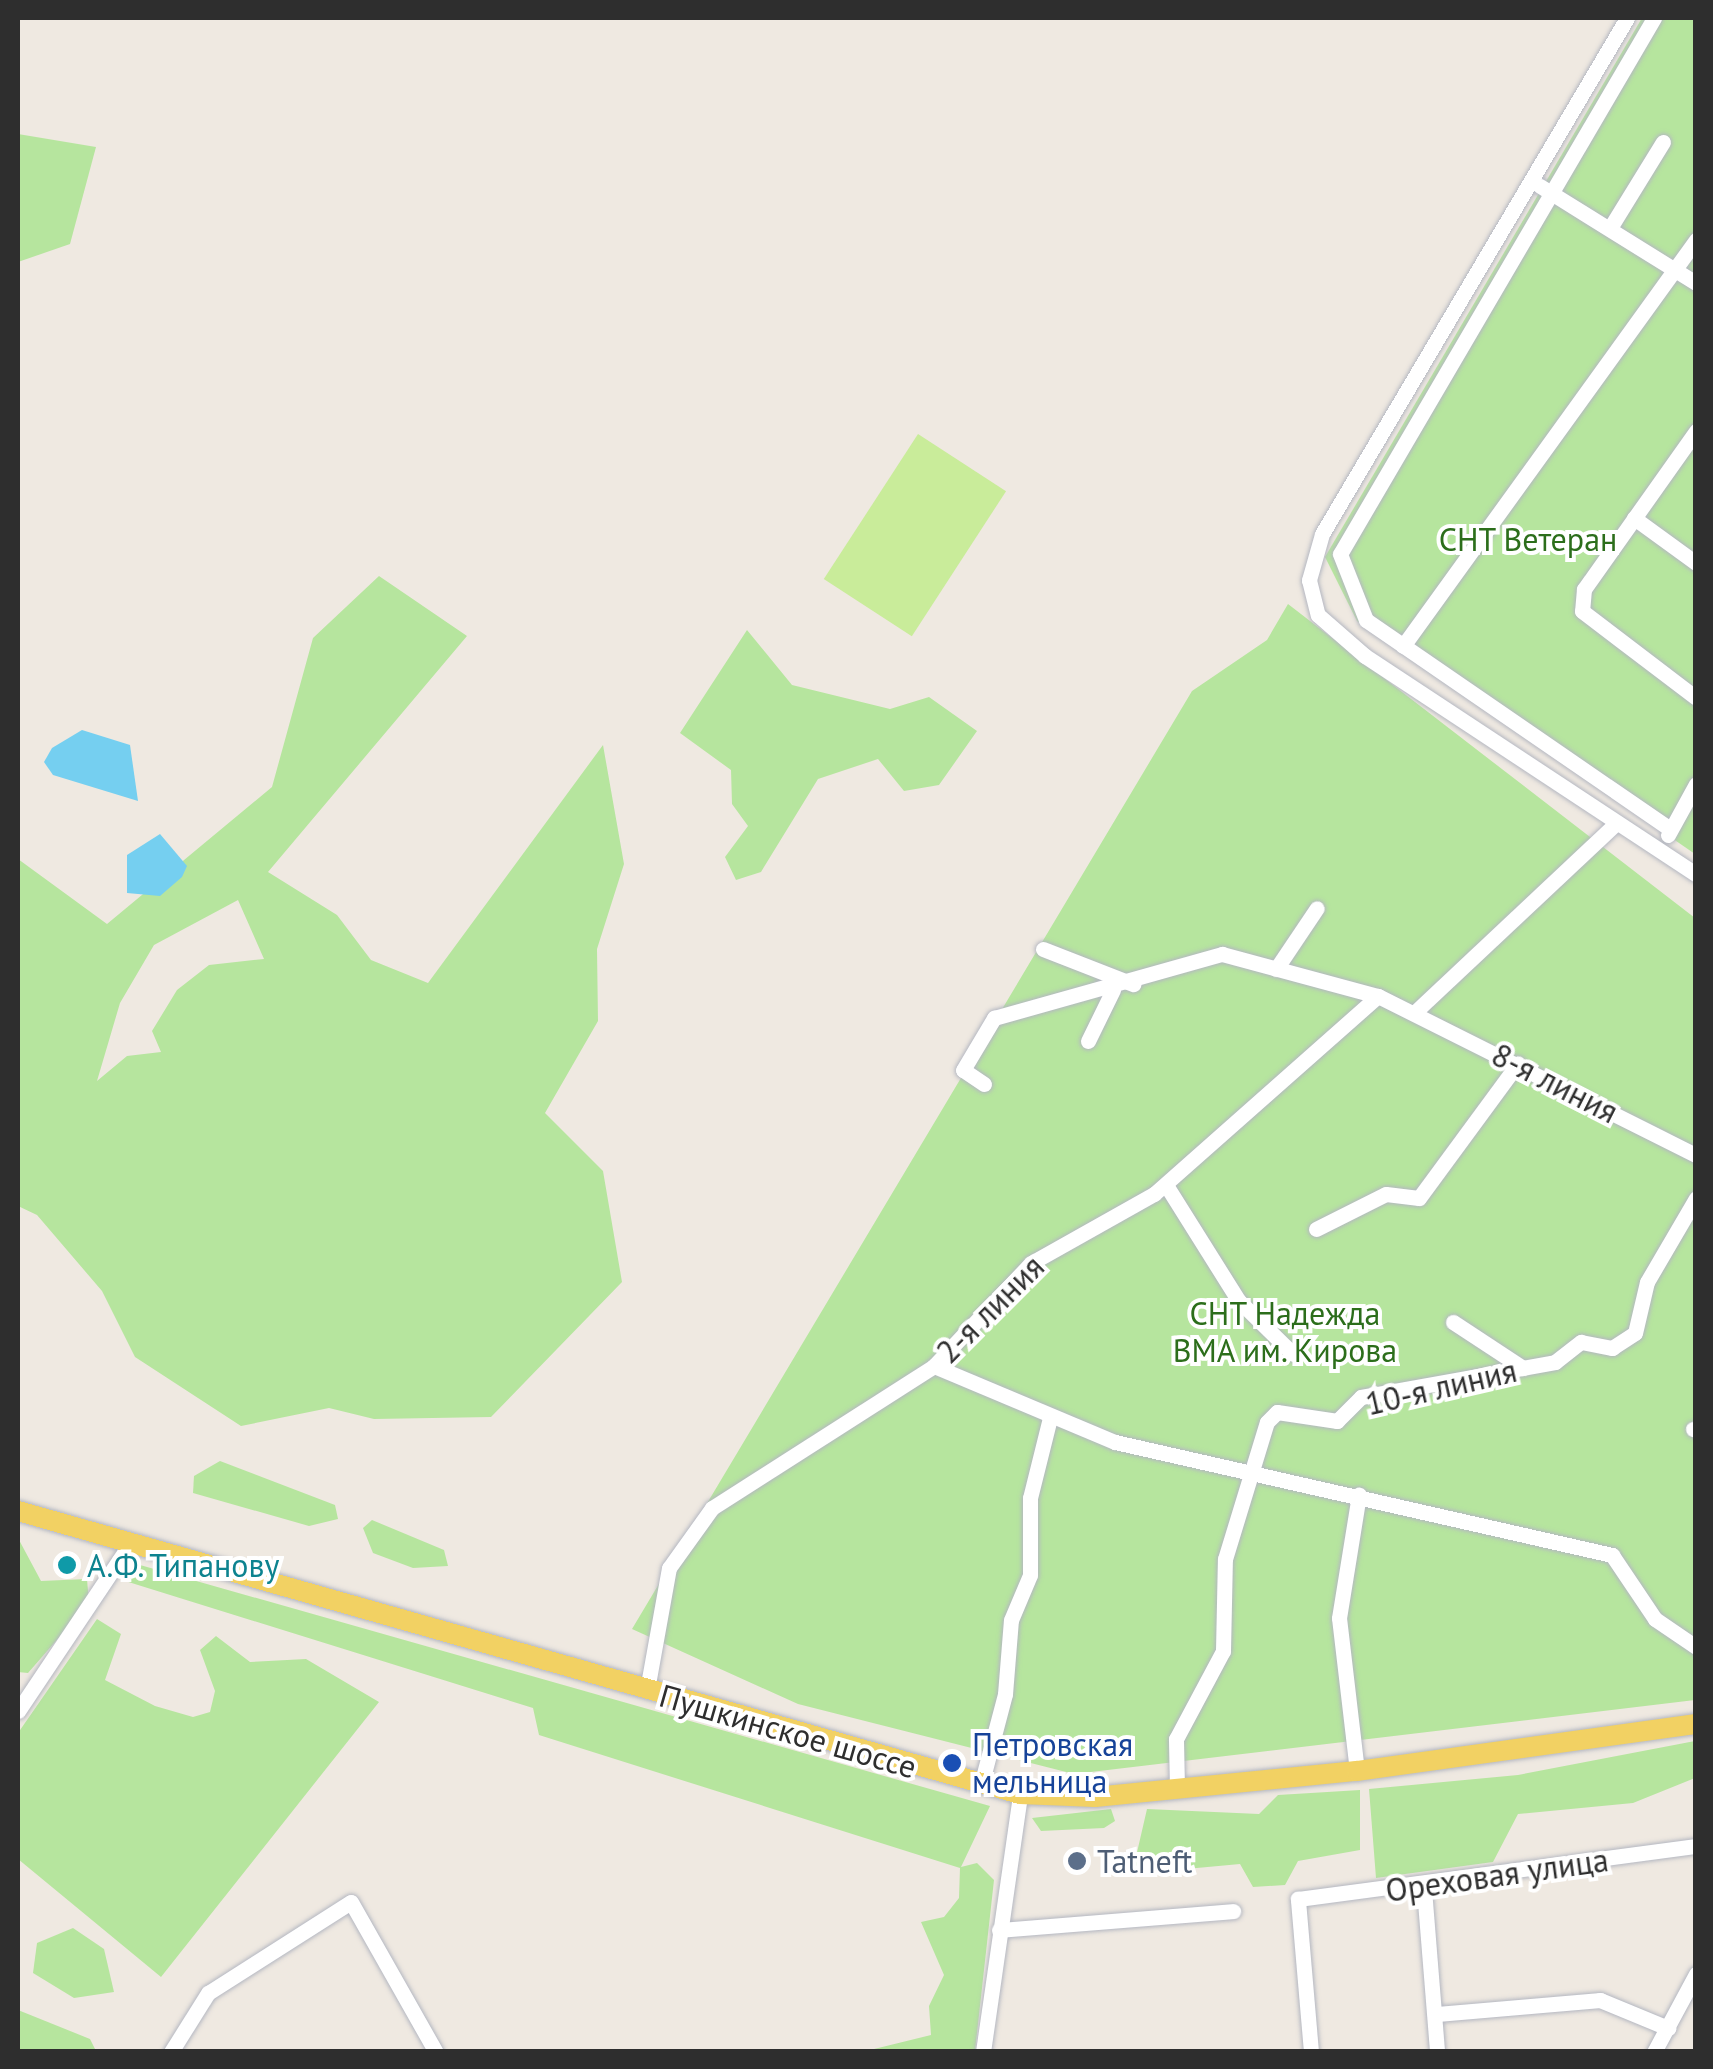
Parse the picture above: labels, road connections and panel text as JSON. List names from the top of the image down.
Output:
{
  "streets": {
    "main road": ["Пушкинское шоссе"],
    "street": [
      "8-я линия",
      "2-я линия",
      "10-я линия",
      "Ореховая улица"
    ]
  },
  "crossings": [
    ["2-я линия", "Пушкинское шоссе"]
  ],
  "parks": ["СНТ Ветеран", "СНТ Надежда ВМА им. Кирова"],
  "places": ["А.Ф. Типанову", "Петровская мельница", "Tatneft"]
}
